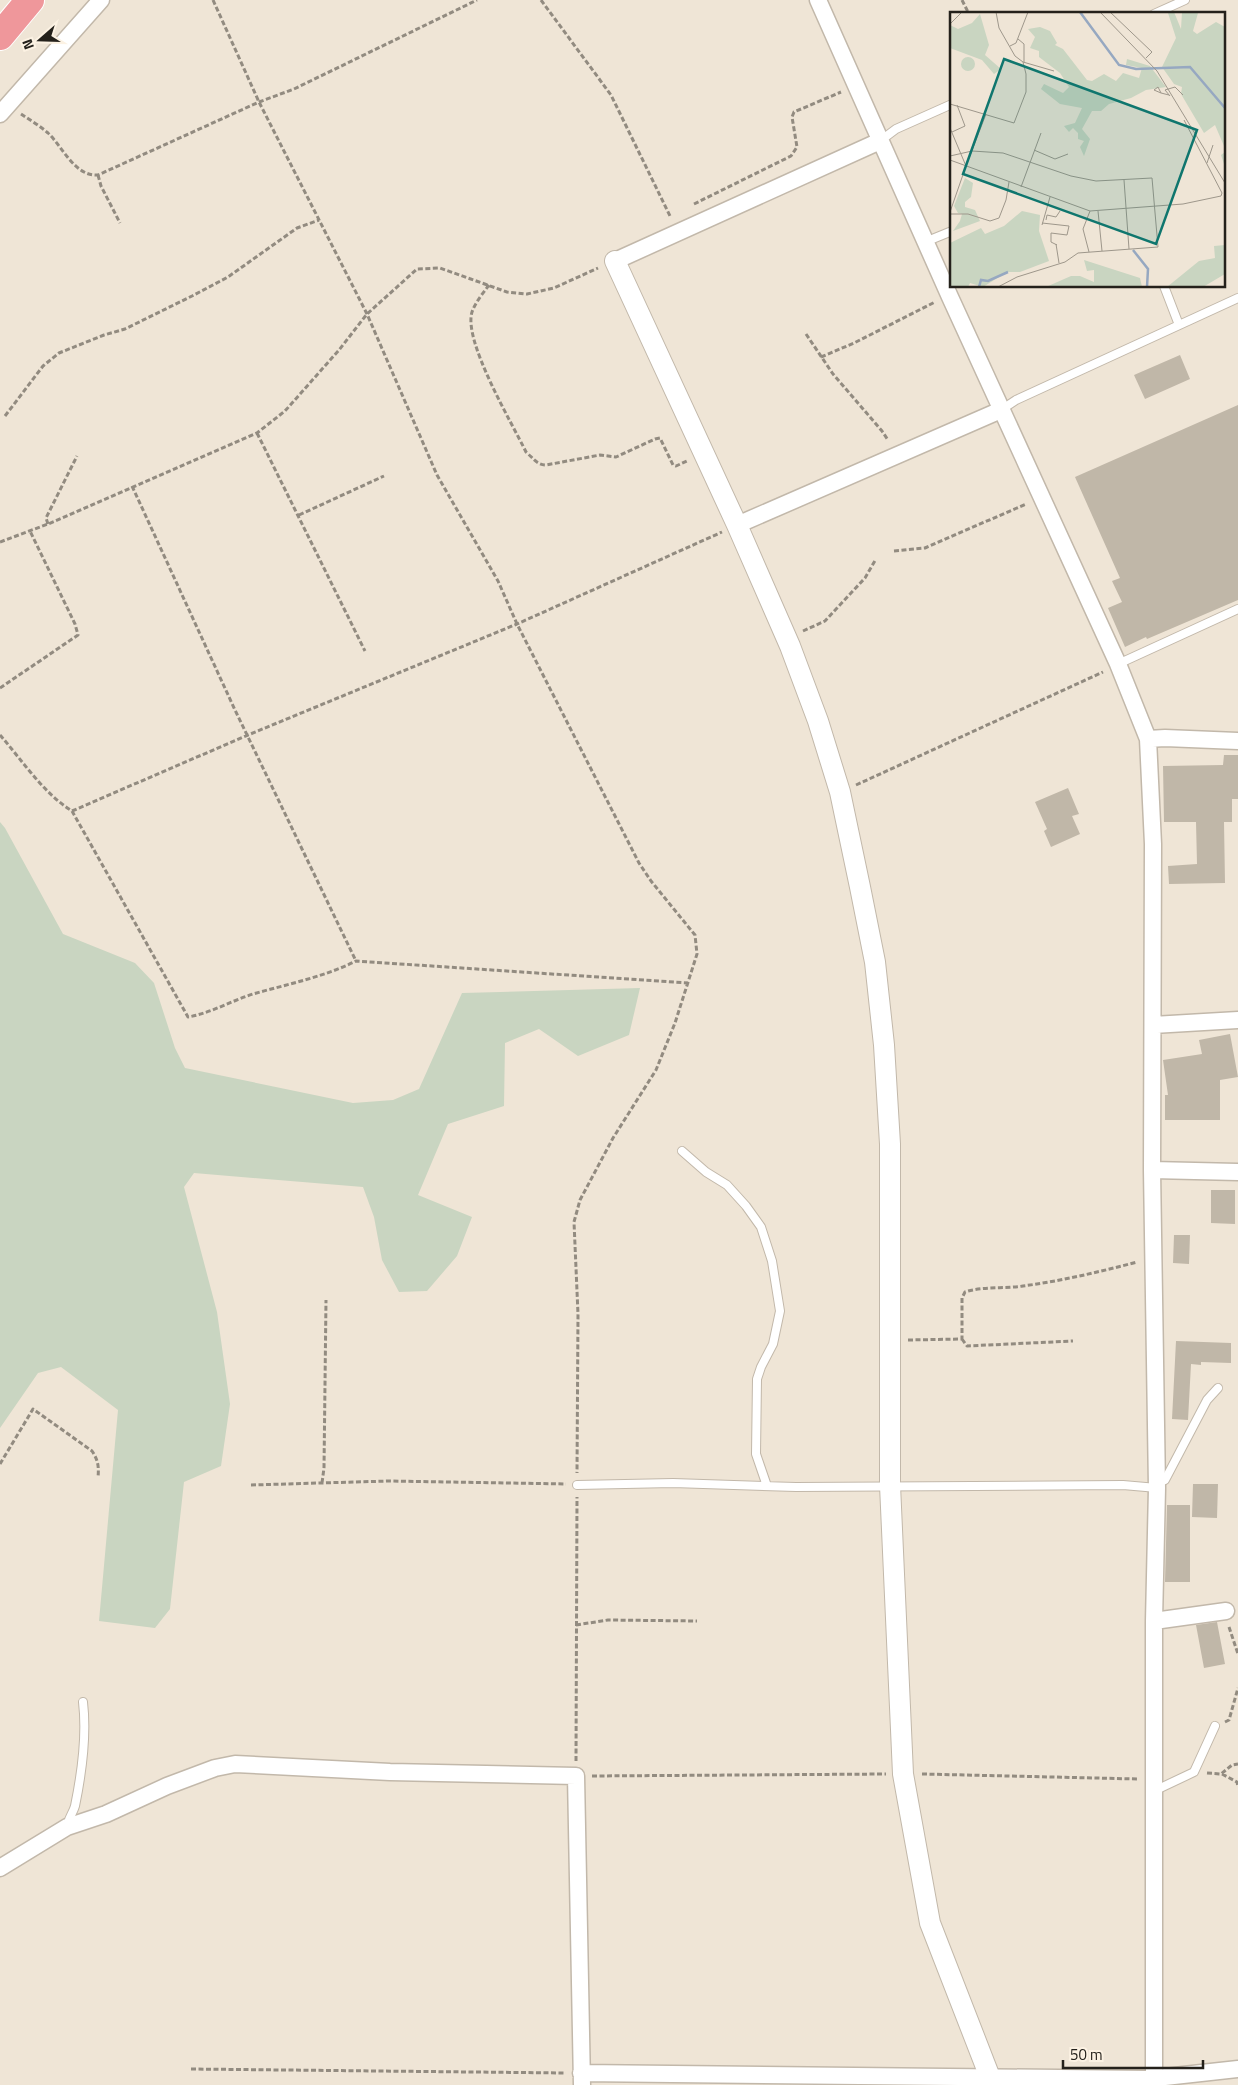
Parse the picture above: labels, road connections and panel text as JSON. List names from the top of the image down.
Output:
{
  "scale_bar": "50 m",
  "north": "left"
}
